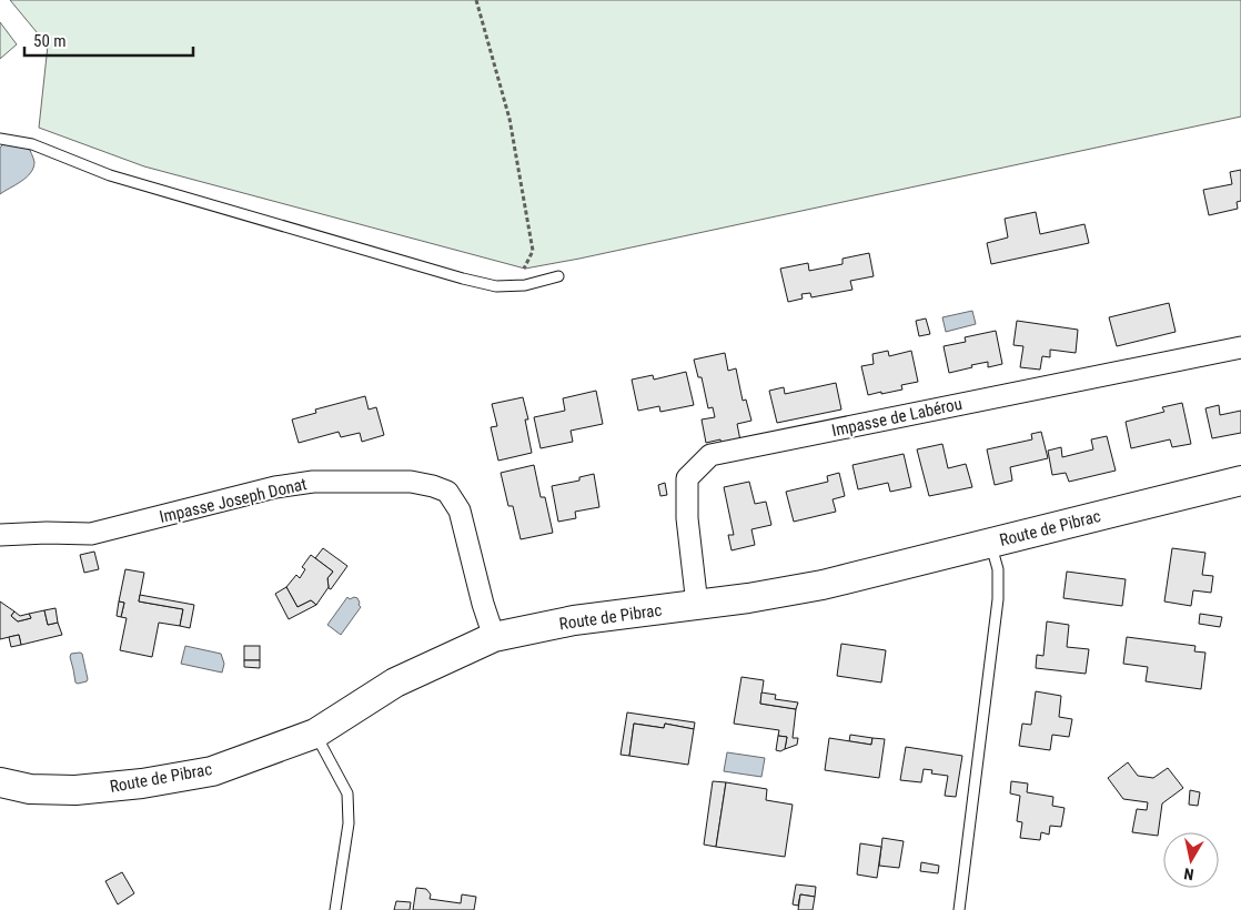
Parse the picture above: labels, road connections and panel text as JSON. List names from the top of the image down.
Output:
{
  "streets": {
    "main road": ["Route de Pibrac"],
    "street": ["Impasse de Labérou", "Impasse Joseph Donat"]
  },
  "crossings": [
    ["Impasse de Labérou", "Route de Pibrac"],
    ["Impasse Joseph Donat", "Route de Pibrac"]
  ],
  "scale_bar": "50 m",
  "north": "bottom"
}
